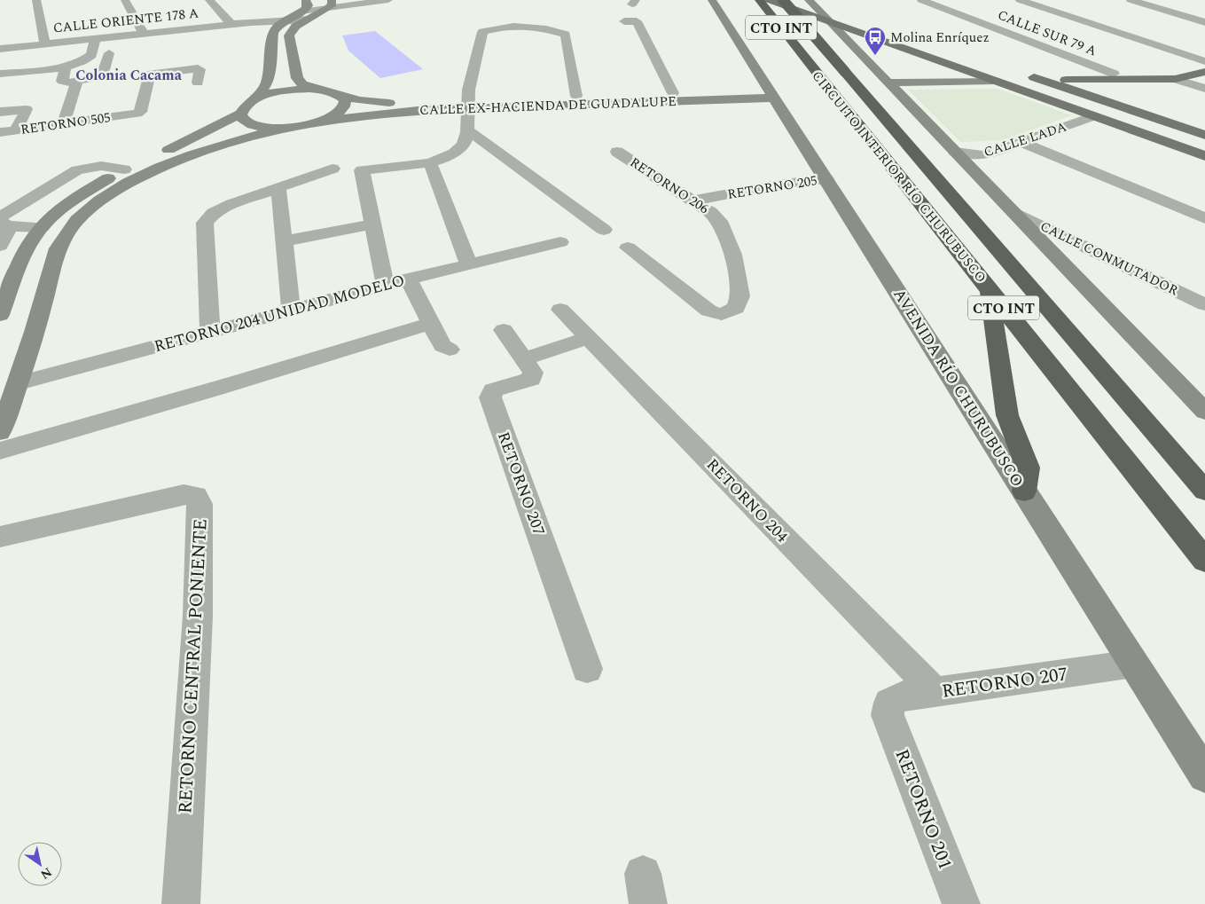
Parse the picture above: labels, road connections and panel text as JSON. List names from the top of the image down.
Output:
{
  "streets": {
    "highway": ["CTO INT", "CIRCUITO INTERIOR RÍO CHURUBUSCO"],
    "street": [
      "CALLE ORIENTE 178 A",
      "CALLE SUR 79 A",
      "CALLE EX-HACIENDA DE GUADALUPE",
      "RETORNO 505",
      "CALLE LADA",
      "RETORNO 206",
      "RETORNO 205",
      "CALLE CONMUTADOR",
      "RETORNO 204 UNIDAD MODELO",
      "AVENIDA RÍO CHURUBUSCO",
      "RETORNO 207",
      "RETORNO 204",
      "RETORNO CENTRAL PONIENTE",
      "RETORNO 201"
    ]
  },
  "crossings": [
    ["CTO INT", "CALLE LADA"],
    ["CTO INT", "CALLE CONMUTADOR"],
    ["CALLE EX-HACIENDA DE GUADALUPE", "AVENIDA RÍO CHURUBUSCO"],
    ["RETORNO 206", "RETORNO 205"],
    ["RETORNO 205", "AVENIDA RÍO CHURUBUSCO"],
    ["AVENIDA RÍO CHURUBUSCO", "RETORNO 207"],
    ["RETORNO 207", "RETORNO 204"],
    ["RETORNO 207", "RETORNO 201"]
  ],
  "districts": ["Colonia Cacama"],
  "places": {
    "bus stop": ["Molina Enríquez"]
  },
  "north": "bottom right"
}
